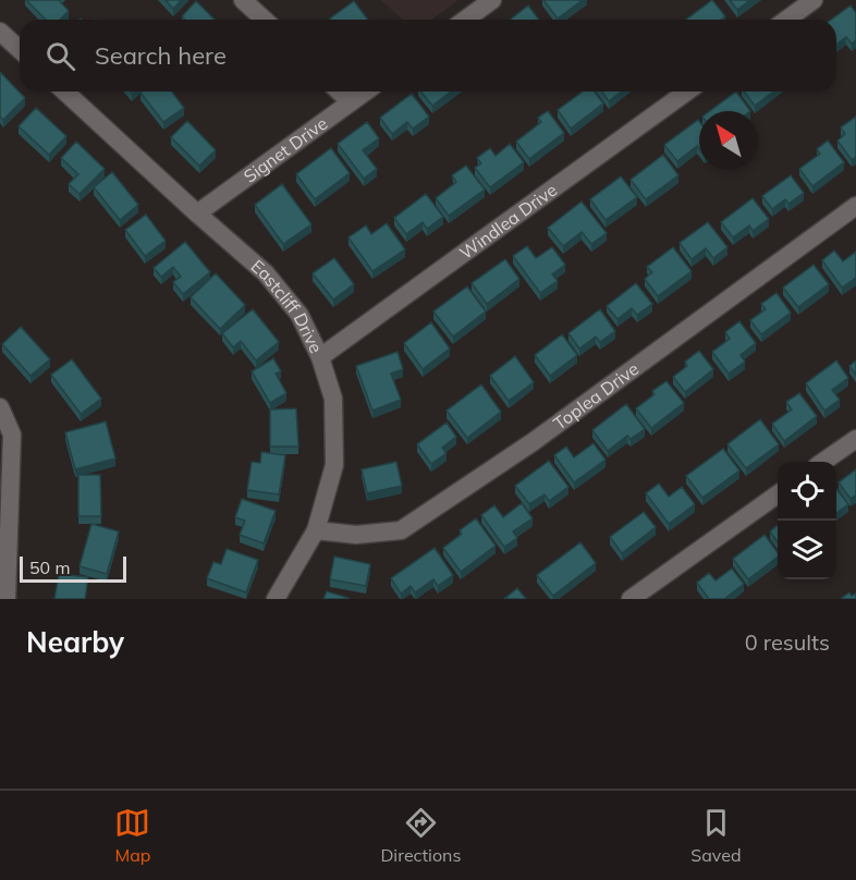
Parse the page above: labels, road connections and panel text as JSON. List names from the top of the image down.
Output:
{
  "streets": {
    "street": [
      "Signet Drive",
      "Windlea Drive",
      "Eastcliff Drive",
      "Toplea Drive"
    ]
  },
  "crossings": [
    ["Signet Drive", "Eastcliff Drive"],
    ["Windlea Drive", "Eastcliff Drive"],
    ["Eastcliff Drive", "Toplea Drive"]
  ],
  "scale_bar": "50 m",
  "north": "top left",
  "page": {
    "search": "Search here",
    "scale": "50 m",
    "heading": ["Nearby", "0 results"],
    "nav": ["Map", "Directions", "Saved"]
  }
}
